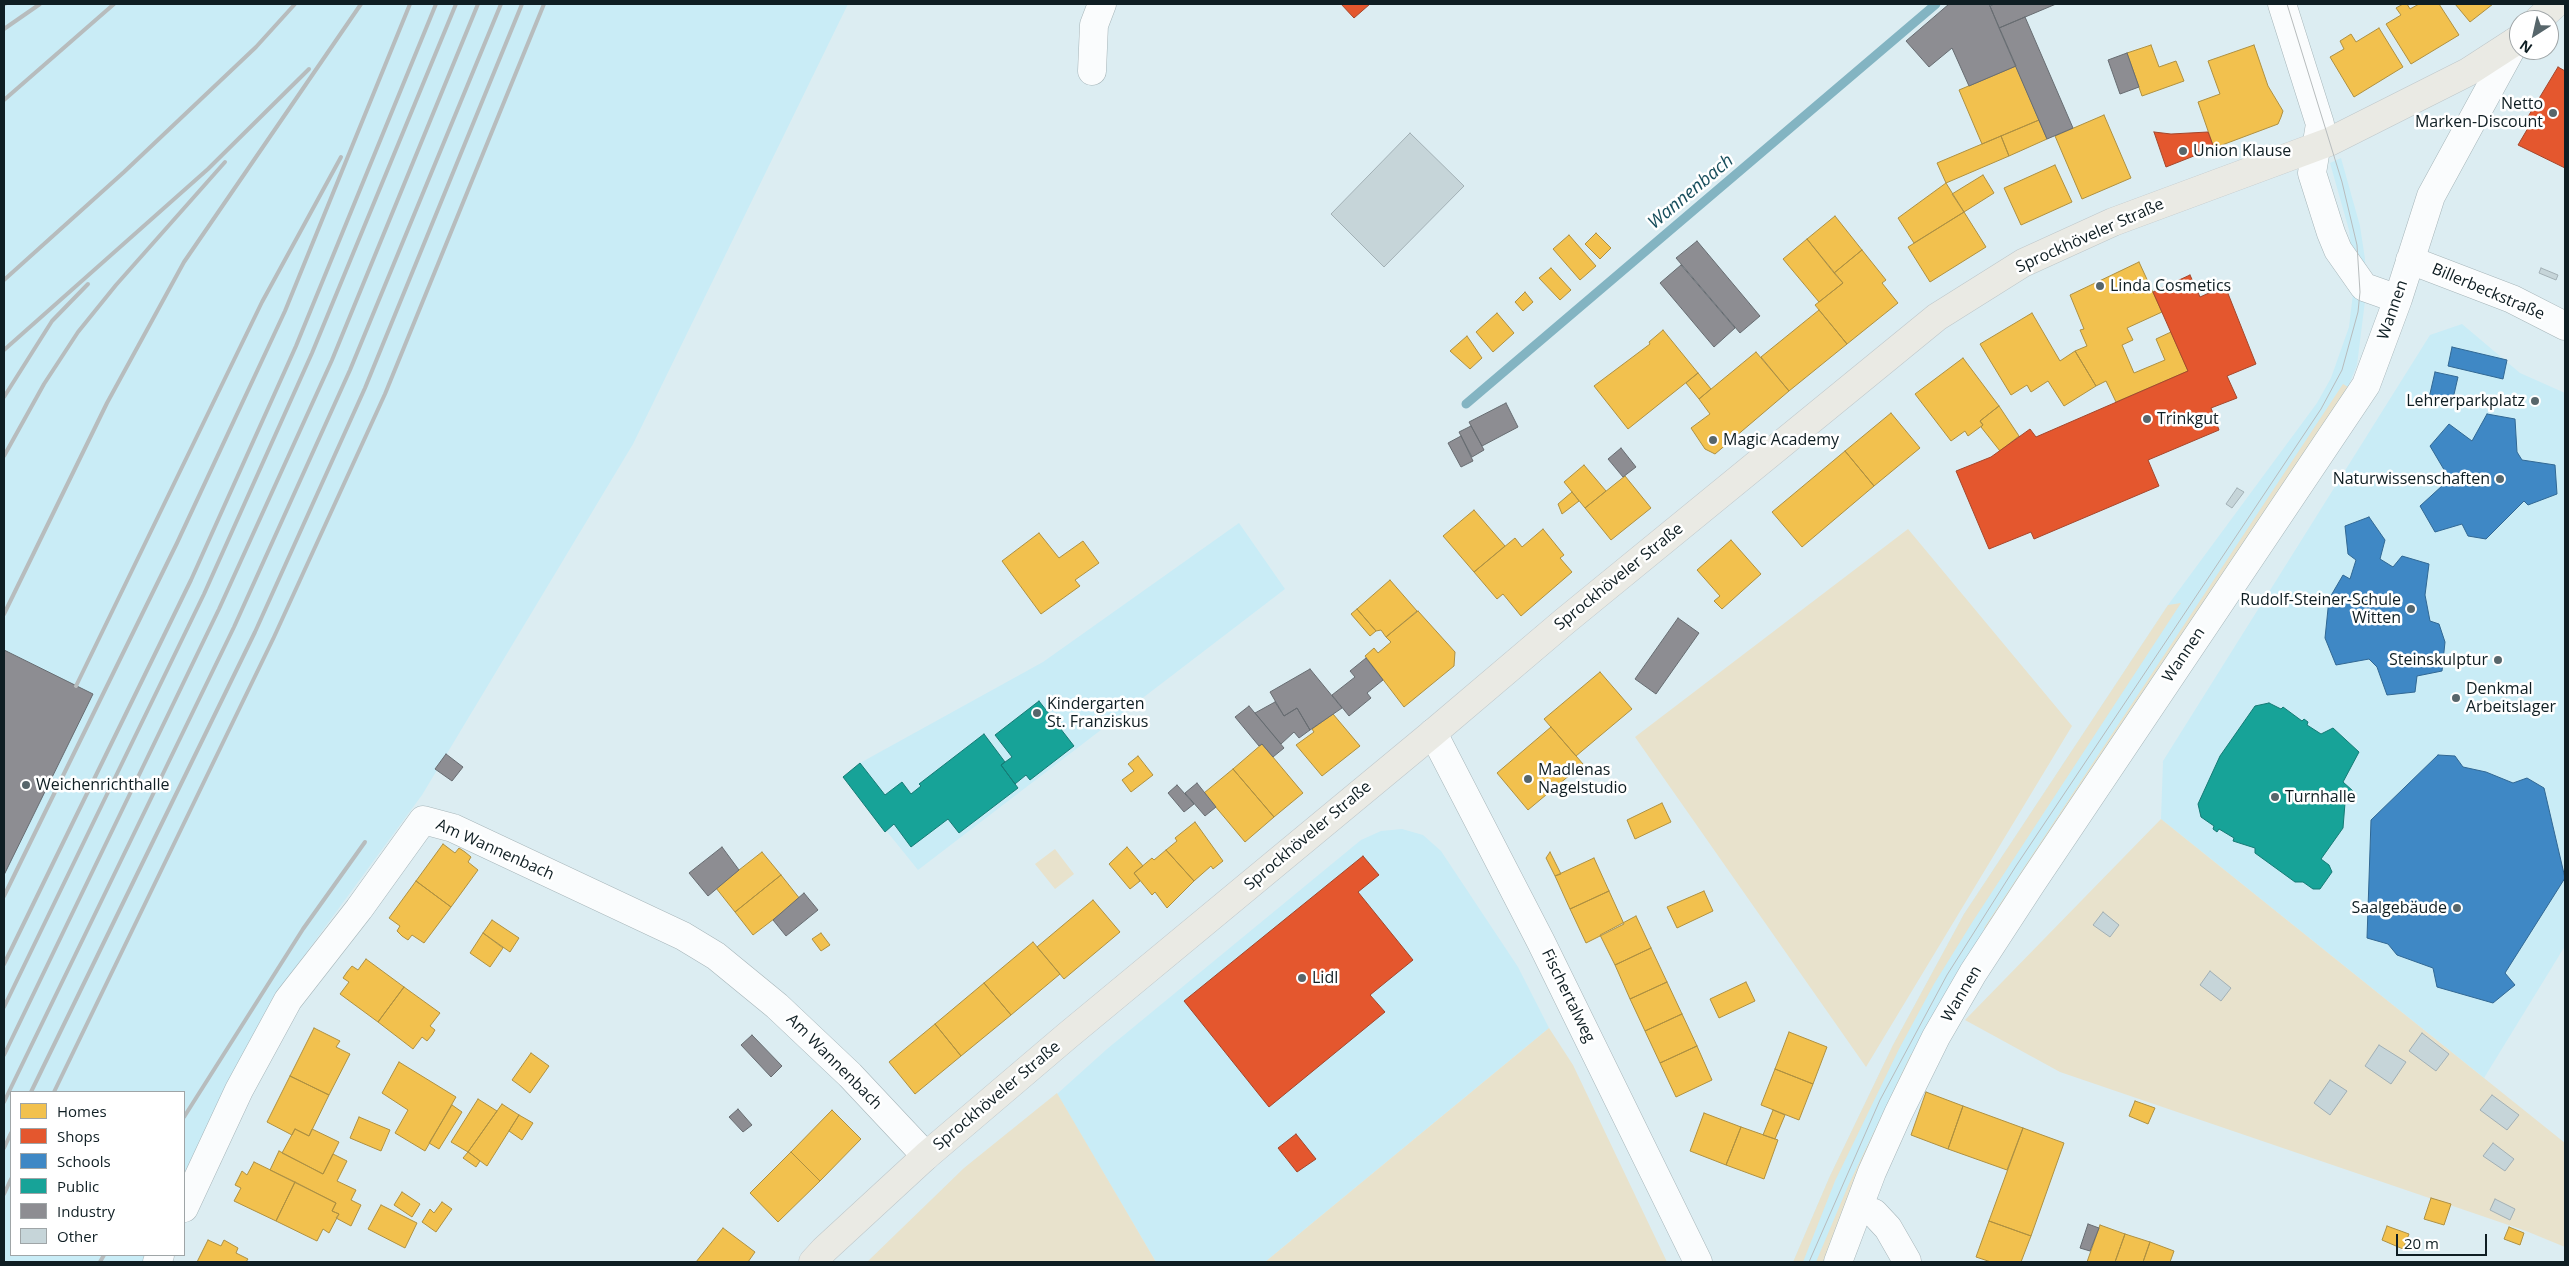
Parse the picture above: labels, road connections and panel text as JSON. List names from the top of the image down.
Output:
{
  "streets": {
    "main road": ["Sprockhöveler Straße"],
    "street": [
      "Billerbeckstraße",
      "Wannen",
      "Am Wannenbach",
      "Fischertalweg"
    ]
  },
  "crossings": [
    ["Sprockhöveler Straße", "Am Wannenbach"],
    ["Sprockhöveler Straße", "Fischertalweg"],
    ["Billerbeckstraße", "Wannen"]
  ],
  "water": ["Wannenbach"],
  "places": [
    "Netto Marken-Discount",
    "Union Klause",
    "Linda Cosmetics",
    "Lehrerparkplatz",
    "Trinkgut",
    "Magic Academy",
    "Naturwissenschaften",
    "Rudolf-Steiner-Schule Witten",
    "Steinskulptur",
    "Denkmal Arbeitslager",
    "Kindergarten St. Franziskus",
    "Madlenas Nagelstudio",
    "Weichenrichthalle",
    "Turnhalle",
    "Saalgebäude",
    "Lidl"
  ],
  "legend": [
    "Homes",
    "Shops",
    "Schools",
    "Public",
    "Industry",
    "Other"
  ],
  "scale_bar": "20 m",
  "north": "bottom left"
}
